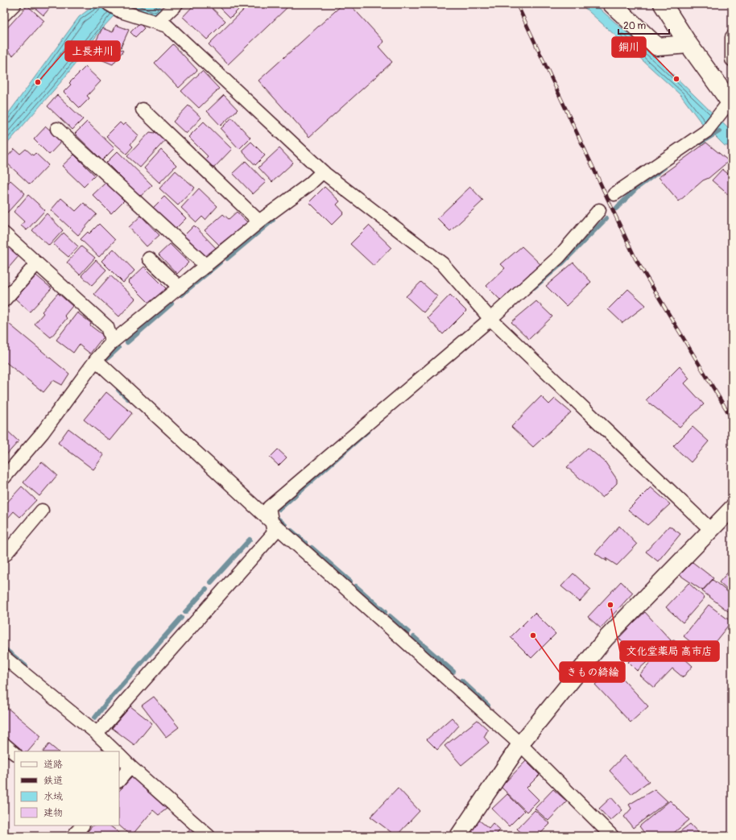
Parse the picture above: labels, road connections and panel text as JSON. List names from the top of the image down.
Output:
{
  "places": [
    "銅川",
    "上長井川",
    "文化堂薬局 高市店",
    "きもの綺綸"
  ],
  "legend": [
    "道路",
    "鉄道",
    "水域",
    "建物"
  ],
  "scale_bar": "20 m"
}
